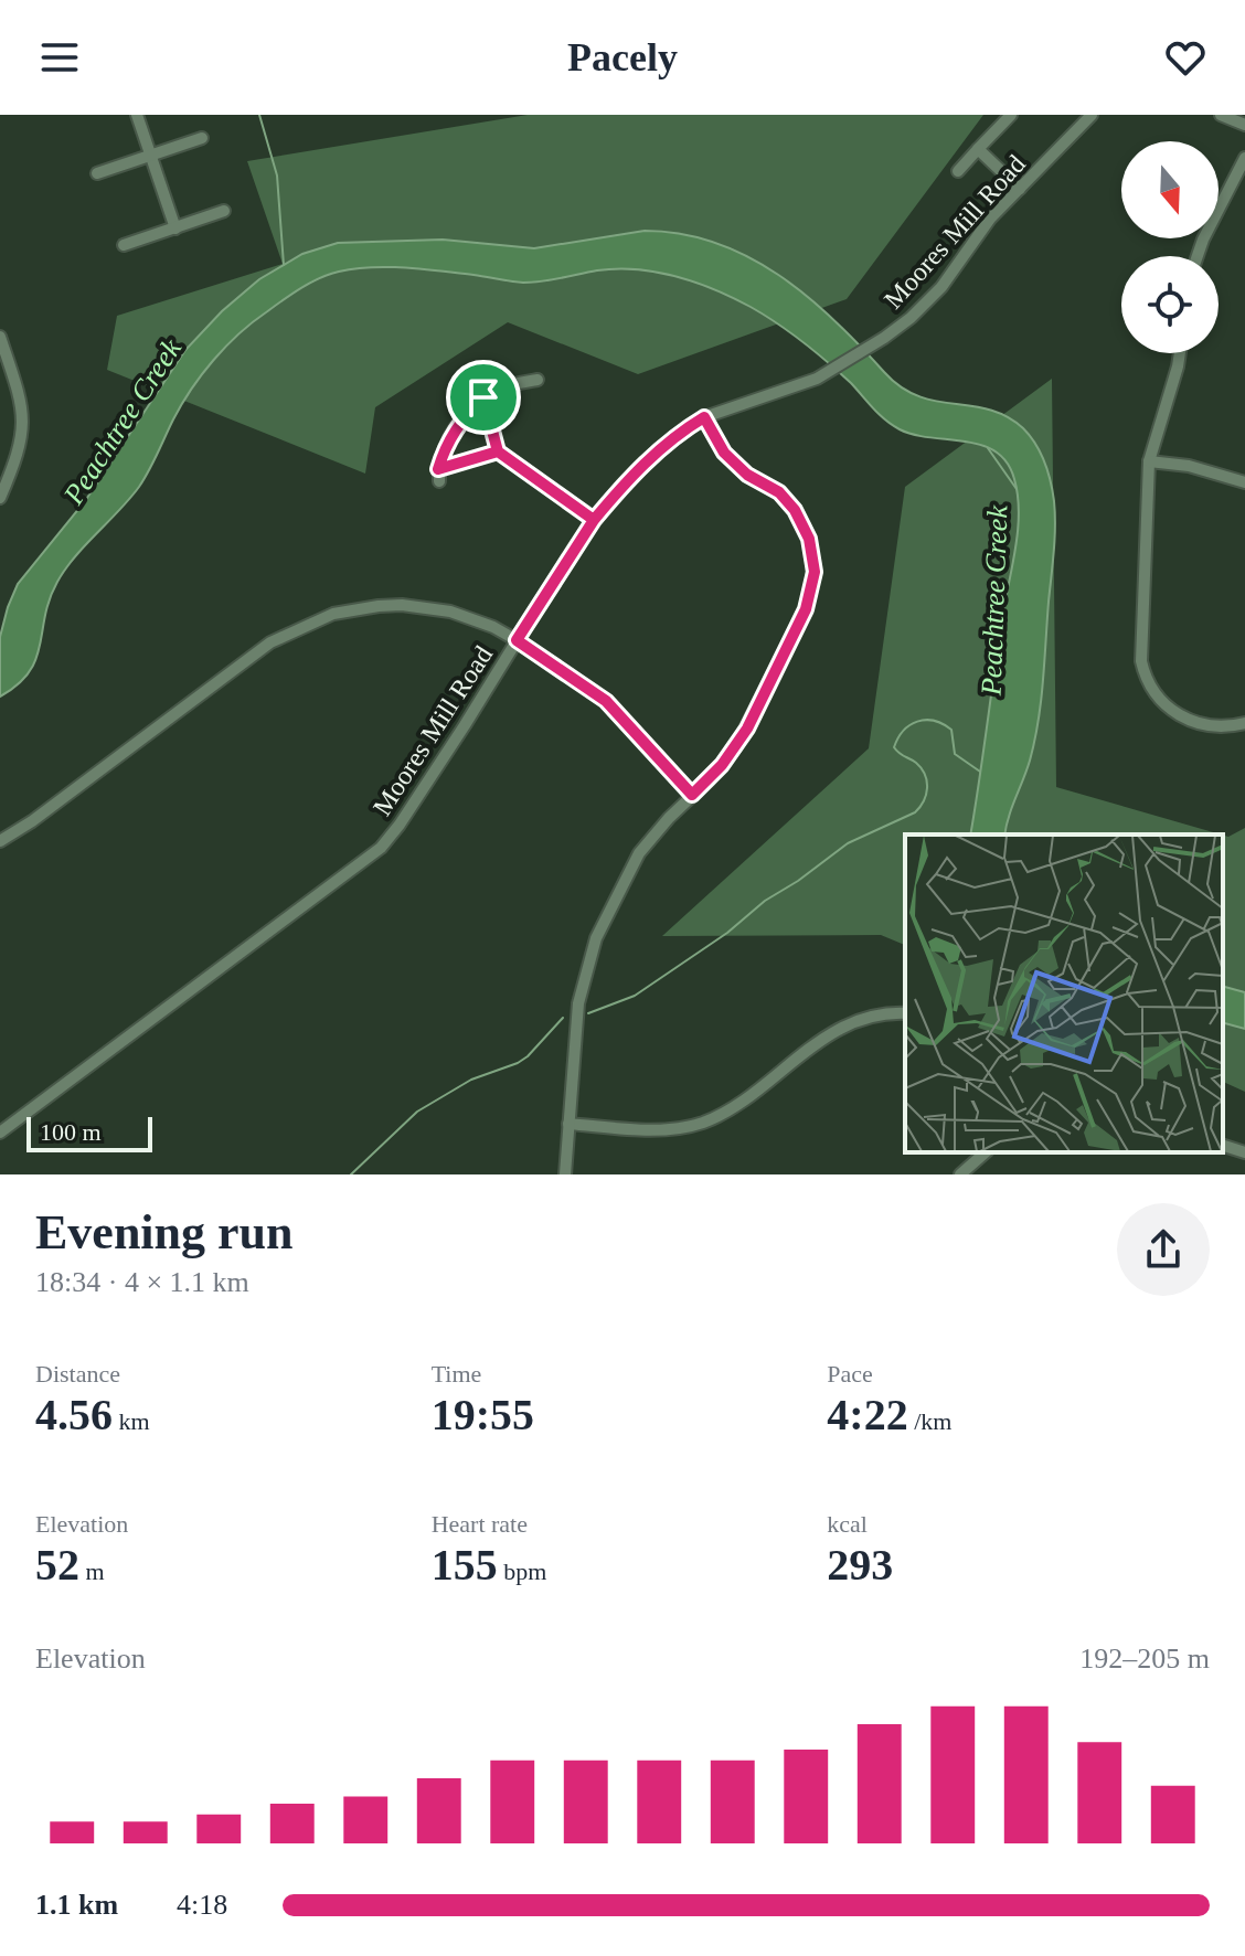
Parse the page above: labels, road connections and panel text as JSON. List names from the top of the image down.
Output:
{
  "streets": {
    "street": ["Moores Mill Road"]
  },
  "water": ["Peachtree Creek"],
  "scale_bar": "100 m",
  "north": "bottom",
  "page": {
    "header": "Pacely",
    "scale": "100 m",
    "heading": ["Evening run", "18:34 · 4 × 1.1 km"],
    "stats": [
      ["Distance", "4.56 km"],
      ["Time", "19:55"],
      ["Pace", "4:22 /km"],
      ["Elevation", "52 m"],
      ["Heart rate", "155 bpm"],
      ["kcal", "293"]
    ],
    "chart": ["Elevation", "192–205 m"],
    "list": [
      {
        "name": "1.1 km",
        "note": "4:18"
      }
    ]
  }
}
